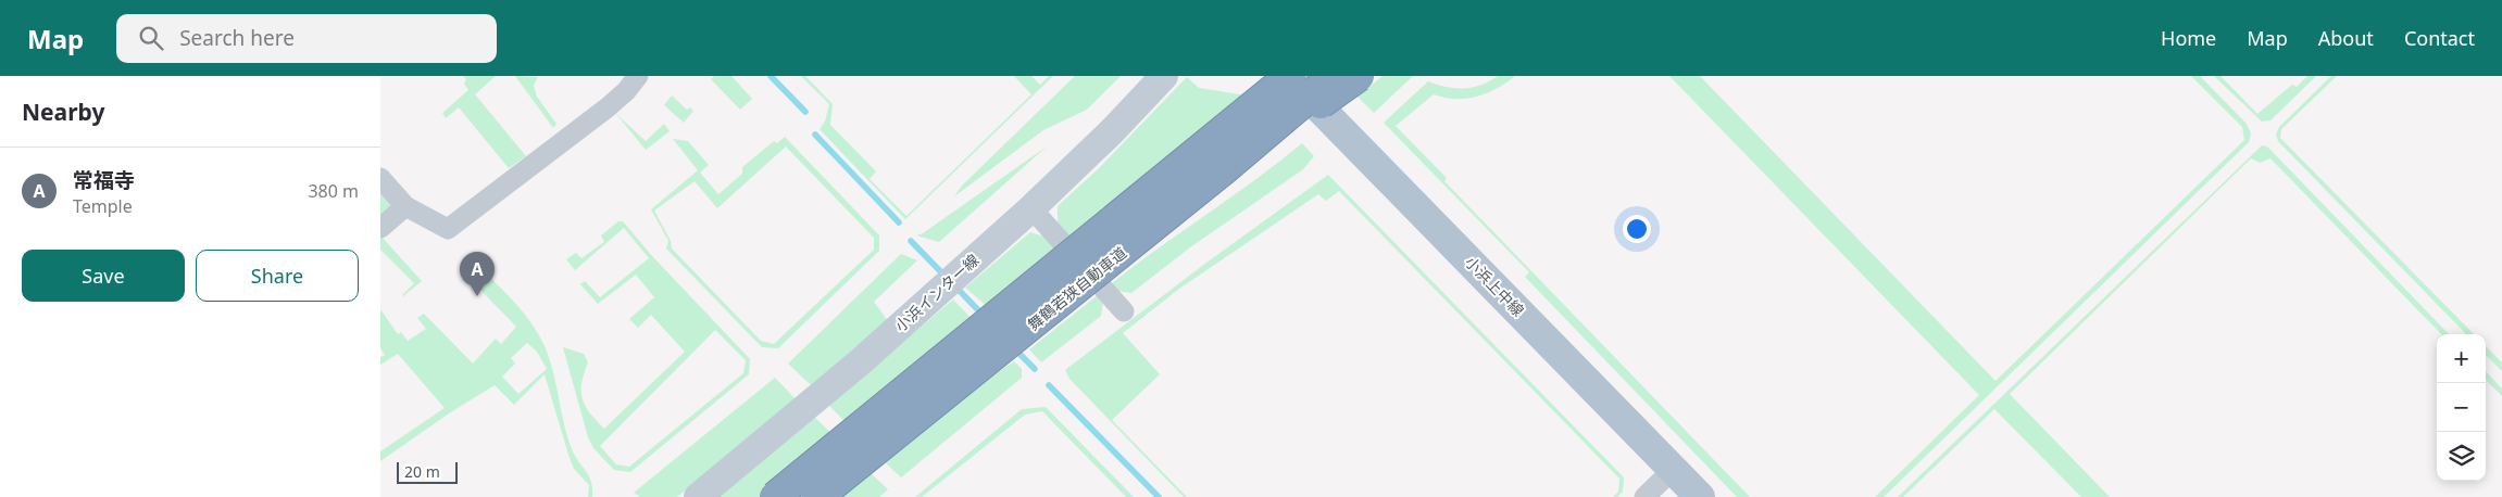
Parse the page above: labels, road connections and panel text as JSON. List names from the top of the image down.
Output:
{
  "streets": {
    "highway": ["舞鶴若狭自動車道"],
    "main road": ["小浜上中線", "小浜インター線"]
  },
  "crossings": [
    ["小浜上中線", "舞鶴若狭自動車道"]
  ],
  "scale_bar": "20 m",
  "page": {
    "header": "Map",
    "search": "Search here",
    "nav": [
      "Home",
      "Map",
      "About",
      "Contact"
    ],
    "heading": "Nearby",
    "list": [
      {
        "mark": "A",
        "name": "常福寺",
        "note": "Temple",
        "value": "380 m"
      }
    ],
    "buttons": ["Save", "Share"],
    "pins": "A",
    "map_buttons": ["+", "−"],
    "scale": "20 m"
  }
}
